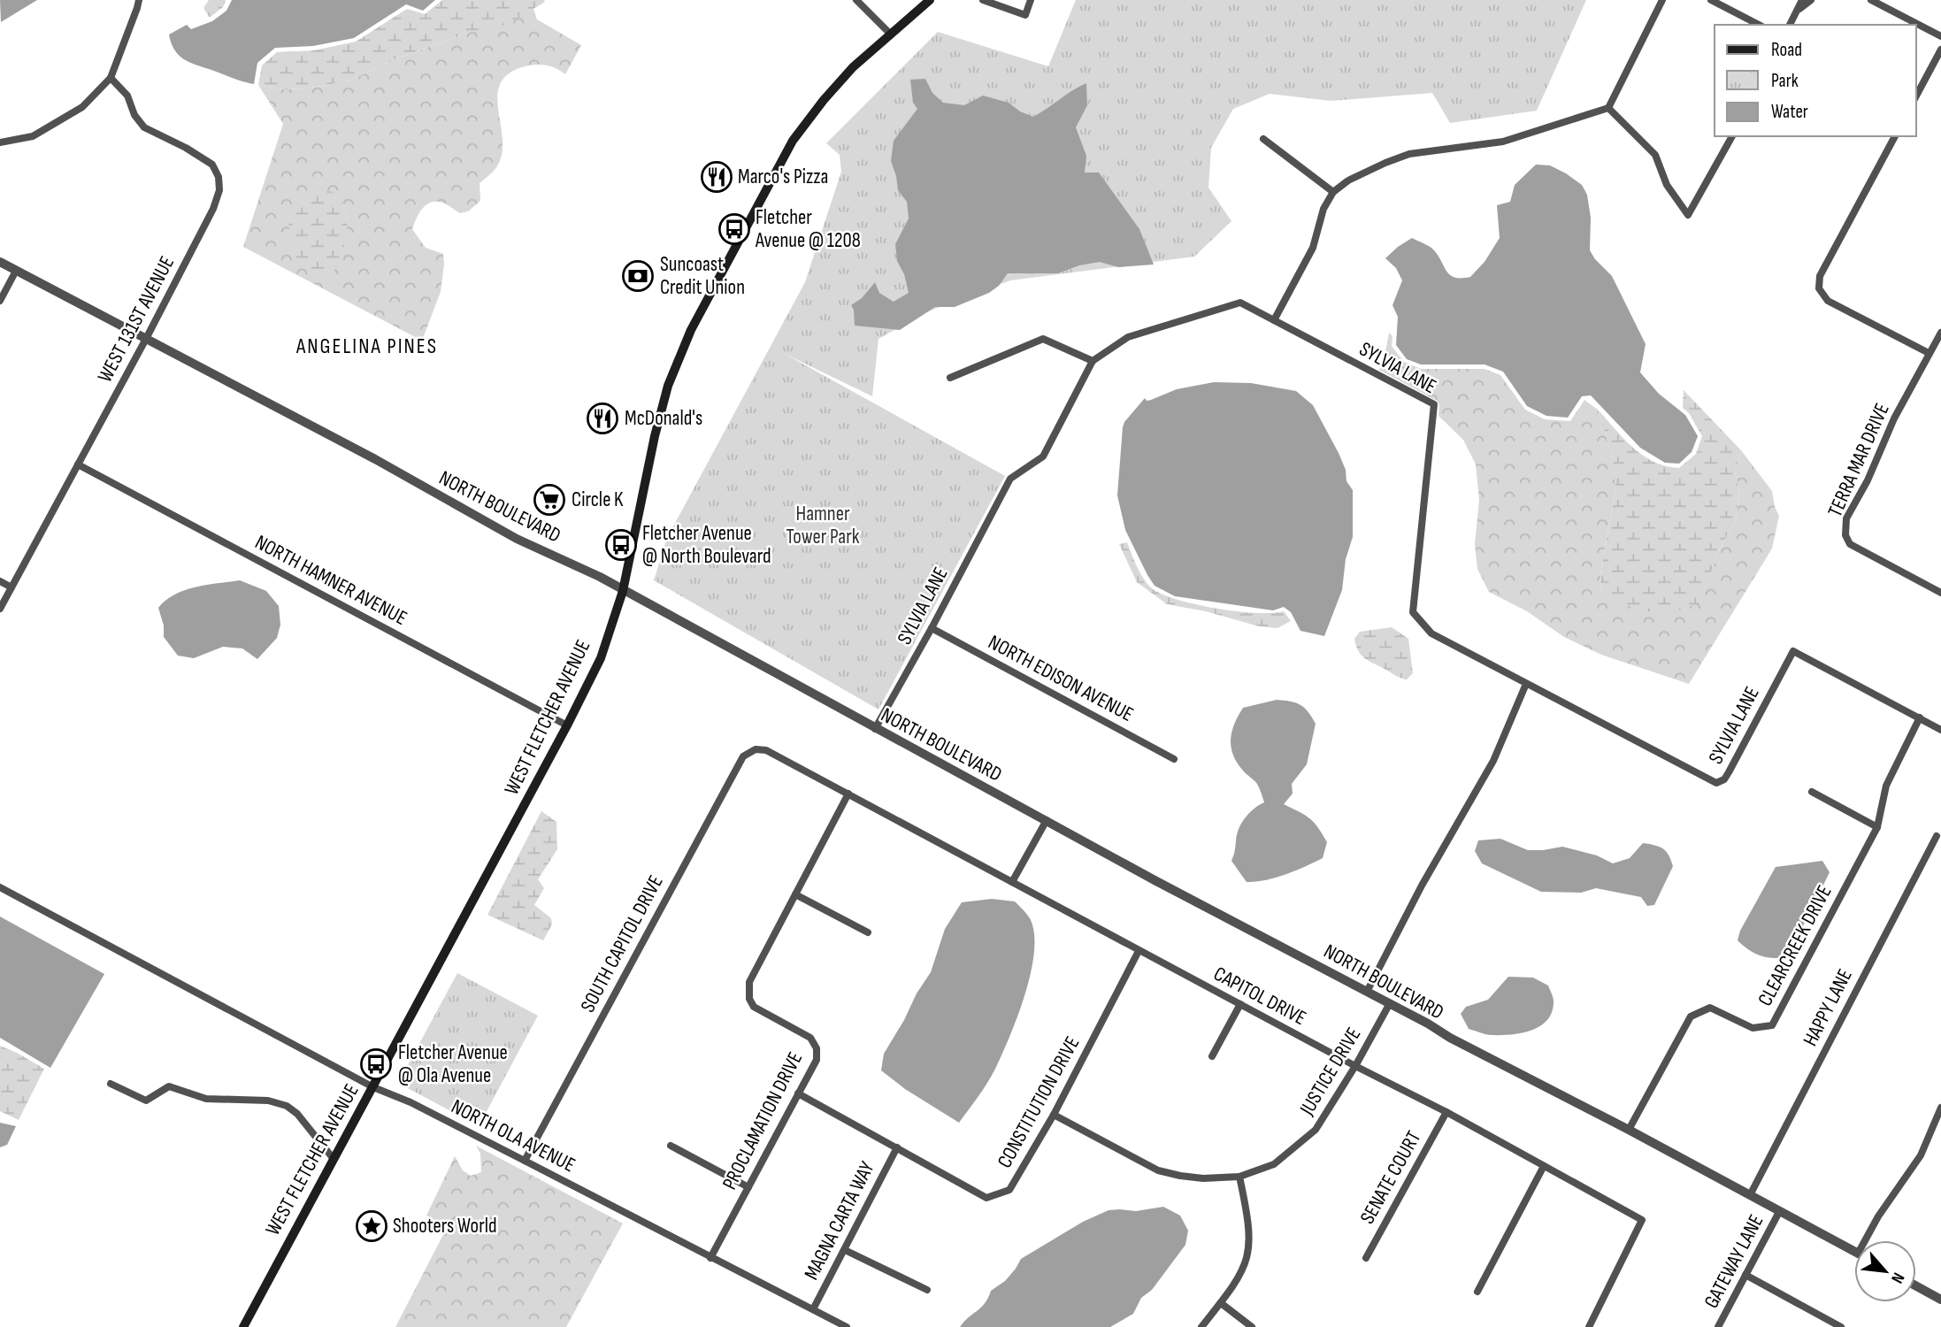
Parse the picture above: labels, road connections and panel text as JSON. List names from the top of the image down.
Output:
{
  "streets": {
    "main road": ["WEST FLETCHER AVENUE"],
    "street": [
      "WEST 131ST AVENUE",
      "SYLVIA LANE",
      "TERRA MAR DRIVE",
      "NORTH BOULEVARD",
      "NORTH HAMNER AVENUE",
      "NORTH EDISON AVENUE",
      "SOUTH CAPITOL DRIVE",
      "CLEARCREEK DRIVE",
      "CAPITOL DRIVE",
      "HAPPY LANE",
      "JUSTICE DRIVE",
      "CONSTITUTION DRIVE",
      "PROCLAMATION DRIVE",
      "NORTH OLA AVENUE",
      "SENATE COURT",
      "MAGNA CARTA WAY",
      "GATEWAY LANE"
    ]
  },
  "crossings": [
    ["WEST 131ST AVENUE", "NORTH BOULEVARD"],
    ["WEST 131ST AVENUE", "NORTH HAMNER AVENUE"],
    ["SYLVIA LANE", "NORTH BOULEVARD"],
    ["SYLVIA LANE", "NORTH EDISON AVENUE"],
    ["SYLVIA LANE", "CLEARCREEK DRIVE"],
    ["NORTH BOULEVARD", "WEST FLETCHER AVENUE"],
    ["NORTH BOULEVARD", "CLEARCREEK DRIVE"],
    ["NORTH BOULEVARD", "HAPPY LANE"],
    ["NORTH BOULEVARD", "JUSTICE DRIVE"],
    ["NORTH BOULEVARD", "GATEWAY LANE"],
    ["NORTH HAMNER AVENUE", "WEST FLETCHER AVENUE"],
    ["WEST FLETCHER AVENUE", "NORTH OLA AVENUE"],
    ["SOUTH CAPITOL DRIVE", "CAPITOL DRIVE"],
    ["SOUTH CAPITOL DRIVE", "NORTH OLA AVENUE"],
    ["CAPITOL DRIVE", "JUSTICE DRIVE"],
    ["CAPITOL DRIVE", "CONSTITUTION DRIVE"],
    ["CAPITOL DRIVE", "PROCLAMATION DRIVE"],
    ["CAPITOL DRIVE", "SENATE COURT"],
    ["JUSTICE DRIVE", "CONSTITUTION DRIVE"],
    ["CONSTITUTION DRIVE", "PROCLAMATION DRIVE"],
    ["CONSTITUTION DRIVE", "MAGNA CARTA WAY"],
    ["PROCLAMATION DRIVE", "NORTH OLA AVENUE"],
    ["NORTH OLA AVENUE", "MAGNA CARTA WAY"]
  ],
  "districts": ["ANGELINA PINES"],
  "parks": ["Hamner Tower Park"],
  "places": {
    "restaurant": ["Marco's Pizza", "McDonald's"],
    "bus stop": ["Fletcher Avenue @ 1208", "Fletcher Avenue @ North Boulevard", "Fletcher Avenue @ Ola Avenue"],
    "bank": ["Suncoast Credit Union"],
    "supermarket": ["Circle K"],
    "place": ["Shooters World"]
  },
  "legend": ["Road", "Park", "Water"],
  "north": "bottom right"
}
